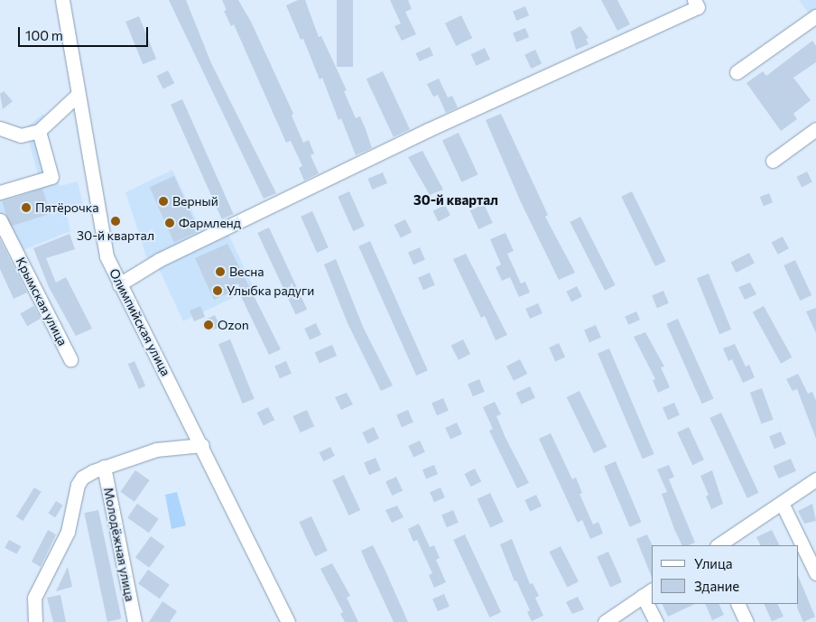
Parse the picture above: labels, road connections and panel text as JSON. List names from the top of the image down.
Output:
{
  "streets": {
    "street": ["Крымская улица", "Олимпийская улица", "Молодёжная улица"]
  },
  "districts": ["30-й квартал"],
  "places": [
    "Верный",
    "Пятёрочка",
    "30-й квартал",
    "Фармленд",
    "Весна",
    "Улыбка радуги",
    "Ozon"
  ],
  "legend": ["Улица", "Здание"],
  "scale_bar": "100 m"
}
